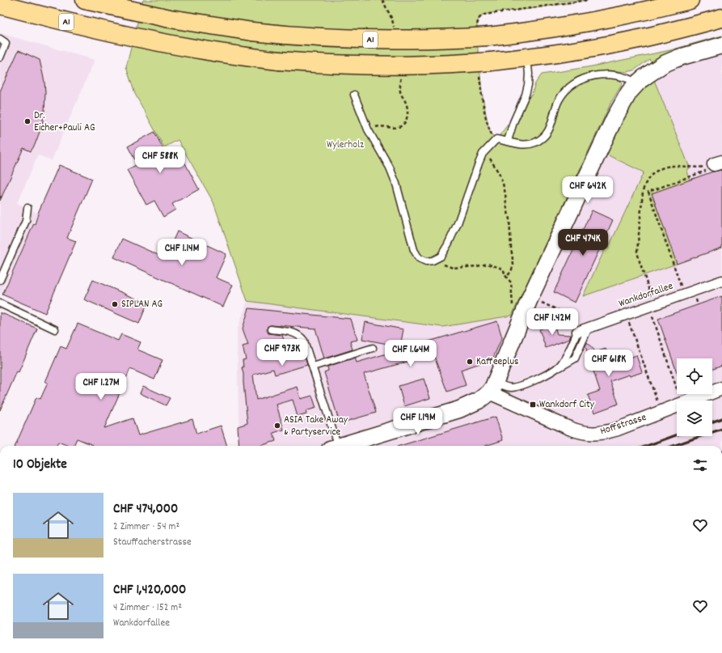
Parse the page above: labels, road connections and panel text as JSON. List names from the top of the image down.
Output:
{
  "streets": {
    "highway": ["A1"],
    "street": ["Wankdorfallee", "Hoffstrasse"]
  },
  "parks": ["Wylerholz"],
  "places": {
    "other": [
      "Dr. Eicher+Pauli AG",
      "SIPLAN AG",
      "Kaffeeplus",
      "ASIA Take Away & Partyservice"
    ],
    "transit": ["Wankdorf City"]
  },
  "page": {
    "price": [
      "CHF 588K",
      "CHF 642K",
      "CHF 474K",
      "CHF 1.14M",
      "CHF 1.42M",
      "CHF 973K",
      "CHF 1.64M",
      "CHF 618K",
      "CHF 1.27M",
      "CHF 1.19M"
    ],
    "heading": "10 Objekte",
    "list": [
      {
        "name": "CHF 474,000",
        "note": "2 Zimmer · 54 m² · Stauffacherstrasse"
      },
      {
        "name": "CHF 1,420,000",
        "note": "4 Zimmer · 152 m² · Wankdorfallee"
      }
    ]
  }
}
